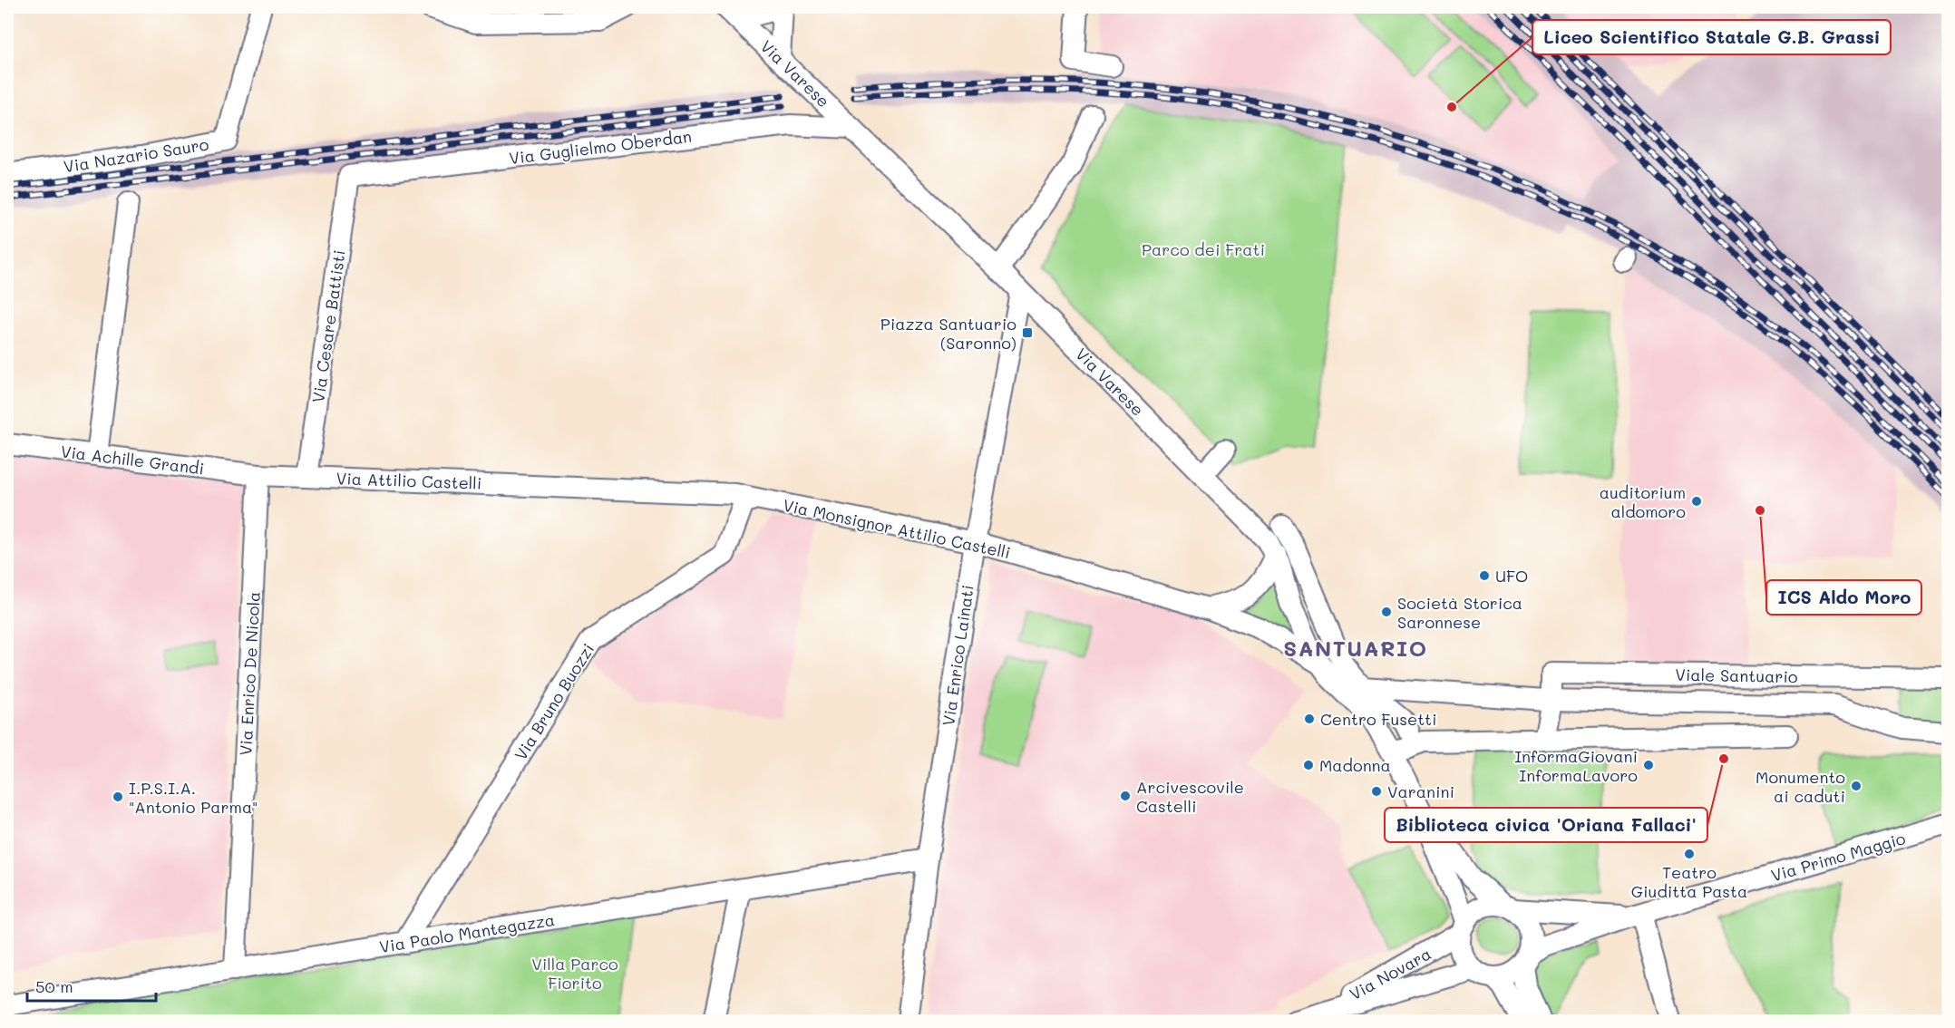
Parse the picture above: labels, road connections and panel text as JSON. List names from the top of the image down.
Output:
{
  "streets": {
    "street": [
      "Via Varese",
      "Via Guglielmo Oberdan",
      "Via Nazario Sauro",
      "Via Cesare Battisti",
      "Via Achille Grandi",
      "Via Attilio Castelli",
      "Via Monsignor Attilio Castelli",
      "Via Enrico Lainati",
      "Via Enrico De Nicola",
      "Viale Santuario",
      "Via Bruno Buozzi",
      "Via Primo Maggio",
      "Via Paolo Mantegazza",
      "Via Novara"
    ]
  },
  "crossings": [
    ["Via Varese", "Via Guglielmo Oberdan"],
    ["Via Varese", "Via Monsignor Attilio Castelli"],
    ["Via Varese", "Via Enrico Lainati"],
    ["Via Varese", "Via Primo Maggio"],
    ["Via Varese", "Via Novara"],
    ["Via Guglielmo Oberdan", "Via Cesare Battisti"],
    ["Via Cesare Battisti", "Via Attilio Castelli"],
    ["Via Achille Grandi", "Via Attilio Castelli"],
    ["Via Achille Grandi", "Via Enrico De Nicola"],
    ["Via Attilio Castelli", "Via Monsignor Attilio Castelli"],
    ["Via Attilio Castelli", "Via Enrico De Nicola"],
    ["Via Attilio Castelli", "Via Bruno Buozzi"],
    ["Via Monsignor Attilio Castelli", "Via Enrico Lainati"],
    ["Via Monsignor Attilio Castelli", "Via Bruno Buozzi"],
    ["Via Enrico Lainati", "Via Paolo Mantegazza"],
    ["Via Enrico De Nicola", "Via Paolo Mantegazza"],
    ["Via Bruno Buozzi", "Via Paolo Mantegazza"],
    ["Via Primo Maggio", "Via Novara"]
  ],
  "districts": ["SANTUARIO"],
  "parks": ["Parco dei Frati", "Villa Parco Fiorito"],
  "places": {
    "other": [
      "Liceo Scientifico Statale G.B. Grassi",
      "auditorium aldomoro",
      "ICS Aldo Moro",
      "UFO",
      "Società Storica Saronnese",
      "Centro Fusetti",
      "Biblioteca civica 'Oriana Fallaci'",
      "Madonna",
      "InformaGiovani InformaLavoro",
      "Monumento ai caduti",
      "Varanini",
      "Arcivescovile Castelli",
      "I.P.S.I.A. \"Antonio Parma\"",
      "Teatro Giuditta Pasta"
    ],
    "transit": ["Piazza Santuario (Saronno)"]
  },
  "scale_bar": "50 m"
}
